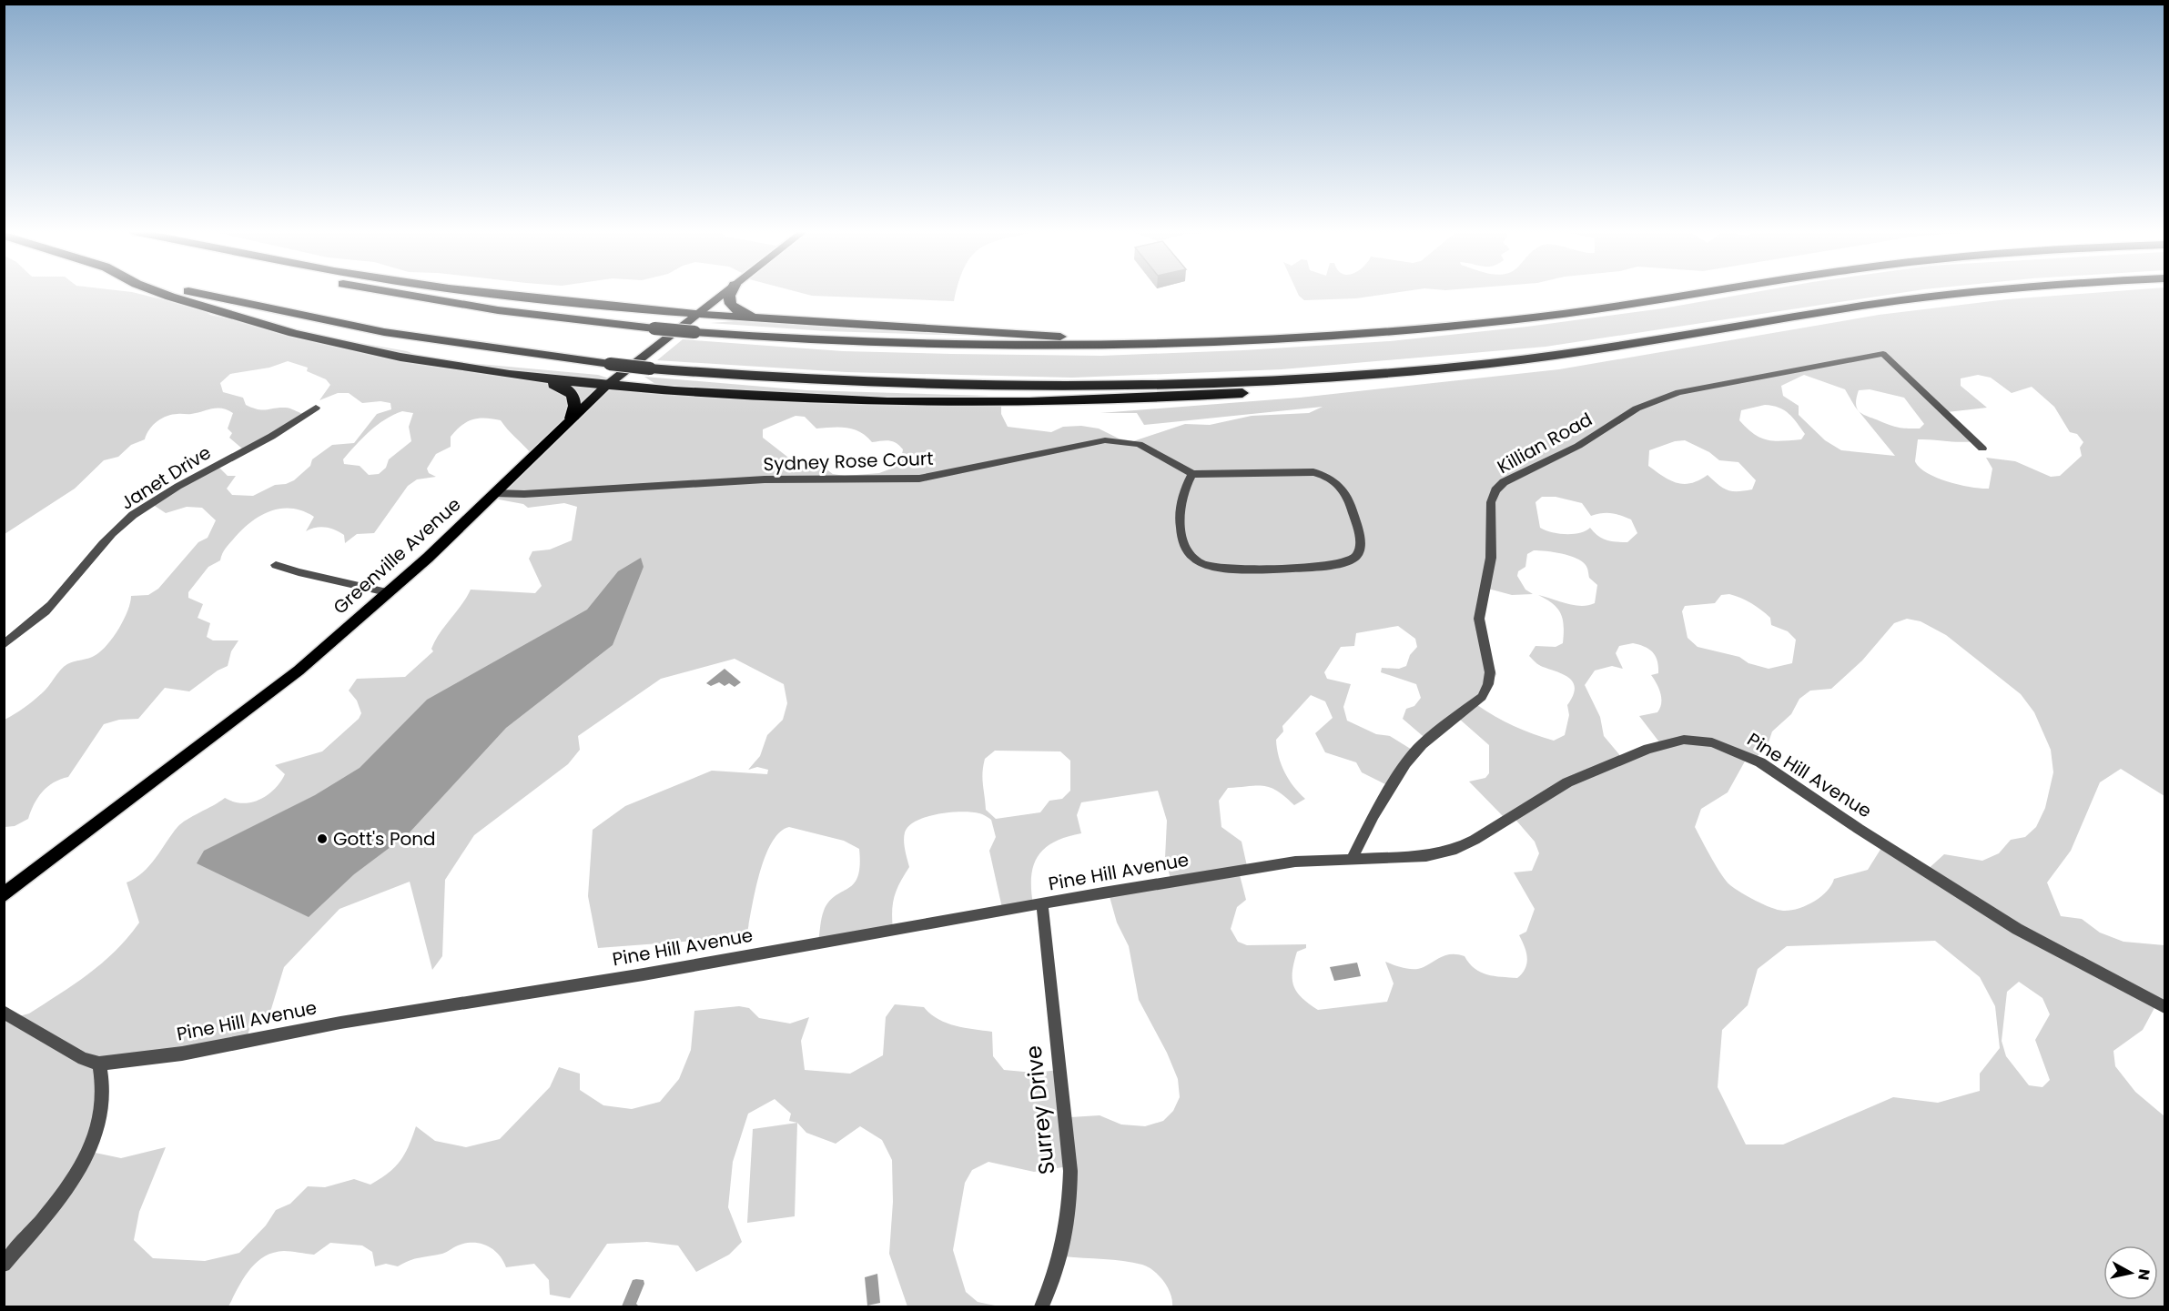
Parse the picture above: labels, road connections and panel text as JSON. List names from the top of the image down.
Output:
{
  "streets": {
    "main road": ["Greenville Avenue"],
    "street": [
      "Killian Road",
      "Sydney Rose Court",
      "Janet Drive",
      "Pine Hill Avenue",
      "Surrey Drive"
    ]
  },
  "crossings": [
    ["Killian Road", "Pine Hill Avenue"],
    ["Sydney Rose Court", "Greenville Avenue"],
    ["Pine Hill Avenue", "Surrey Drive"]
  ],
  "places": ["Gott's Pond"],
  "north": "right"
}
